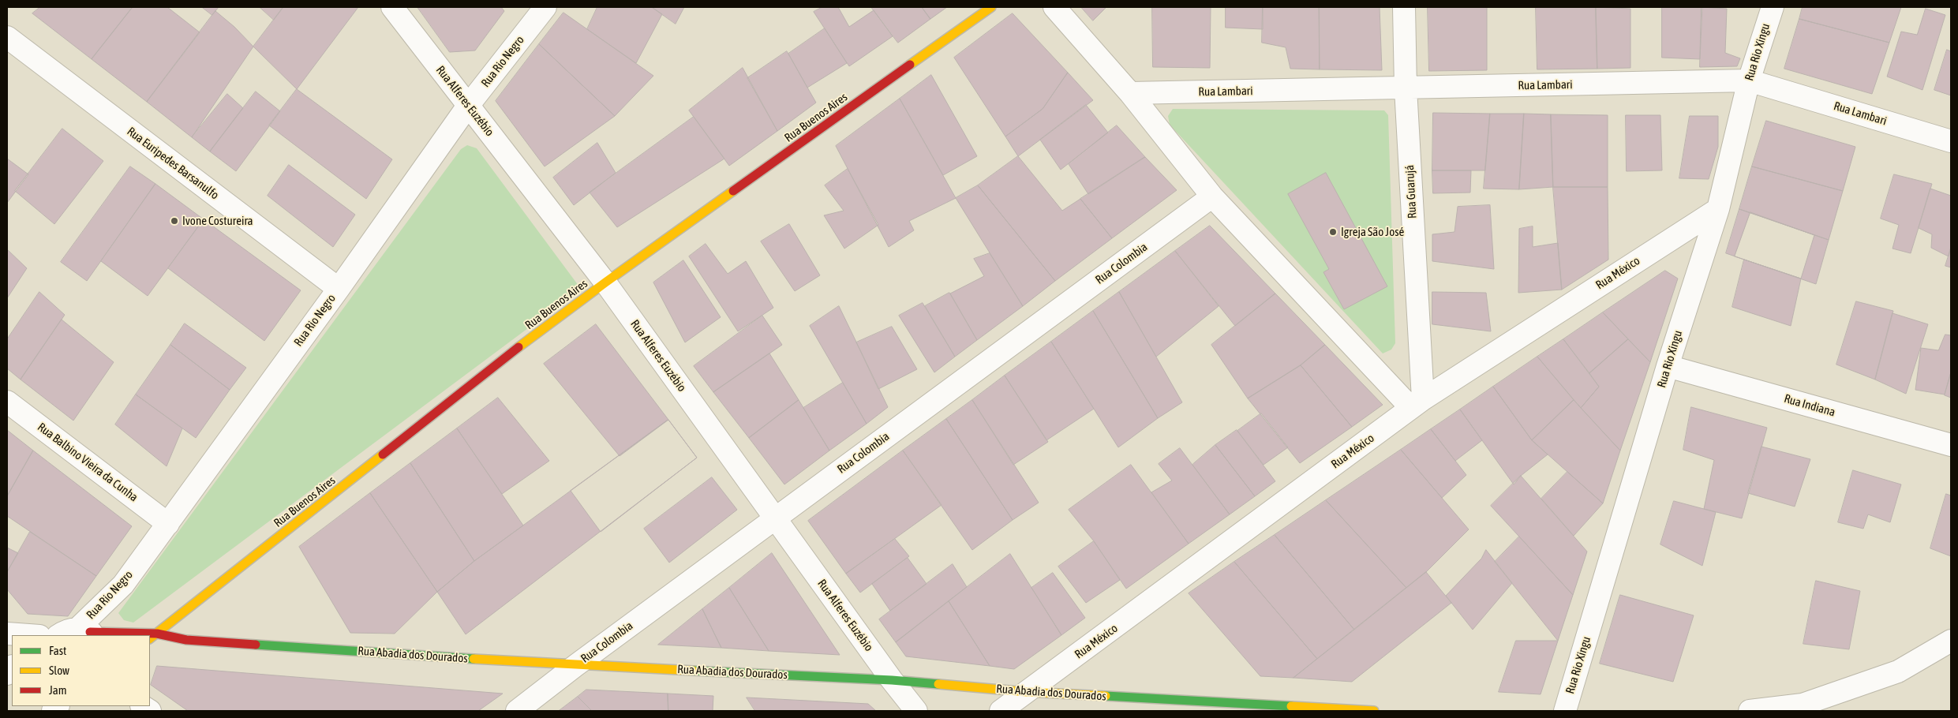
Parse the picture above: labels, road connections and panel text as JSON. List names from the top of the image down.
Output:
{
  "streets": {
    "street": [
      "Rua Rio Xingu",
      "Rua Rio Negro",
      "Rua Lambari",
      "Rua Alferes Euzébio",
      "Rua Buenos Aires",
      "Rua Euripedes Barsanulfo",
      "Rua Guarujá",
      "Rua Colombia",
      "Rua México",
      "Rua Indiana",
      "Rua Balbino Vieira da Cunha",
      "Rua Abadia dos Dourados"
    ]
  },
  "crossings": [
    ["Rua Rio Xingu", "Rua Lambari"],
    ["Rua Rio Xingu", "Rua México"],
    ["Rua Rio Xingu", "Rua Indiana"],
    ["Rua Rio Negro", "Rua Alferes Euzébio"],
    ["Rua Rio Negro", "Rua Euripedes Barsanulfo"],
    ["Rua Rio Negro", "Rua Balbino Vieira da Cunha"],
    ["Rua Rio Negro", "Rua Abadia dos Dourados"],
    ["Rua Lambari", "Rua Guarujá"],
    ["Rua Alferes Euzébio", "Rua Buenos Aires"],
    ["Rua Alferes Euzébio", "Rua Colombia"],
    ["Rua Alferes Euzébio", "Rua Abadia dos Dourados"],
    ["Rua Buenos Aires", "Rua Abadia dos Dourados"],
    ["Rua Guarujá", "Rua México"],
    ["Rua Colombia", "Rua Abadia dos Dourados"],
    ["Rua México", "Rua Abadia dos Dourados"]
  ],
  "places": ["Ivone Costureira", "Igreja São José"],
  "legend": ["Fast", "Slow", "Jam"]
}
